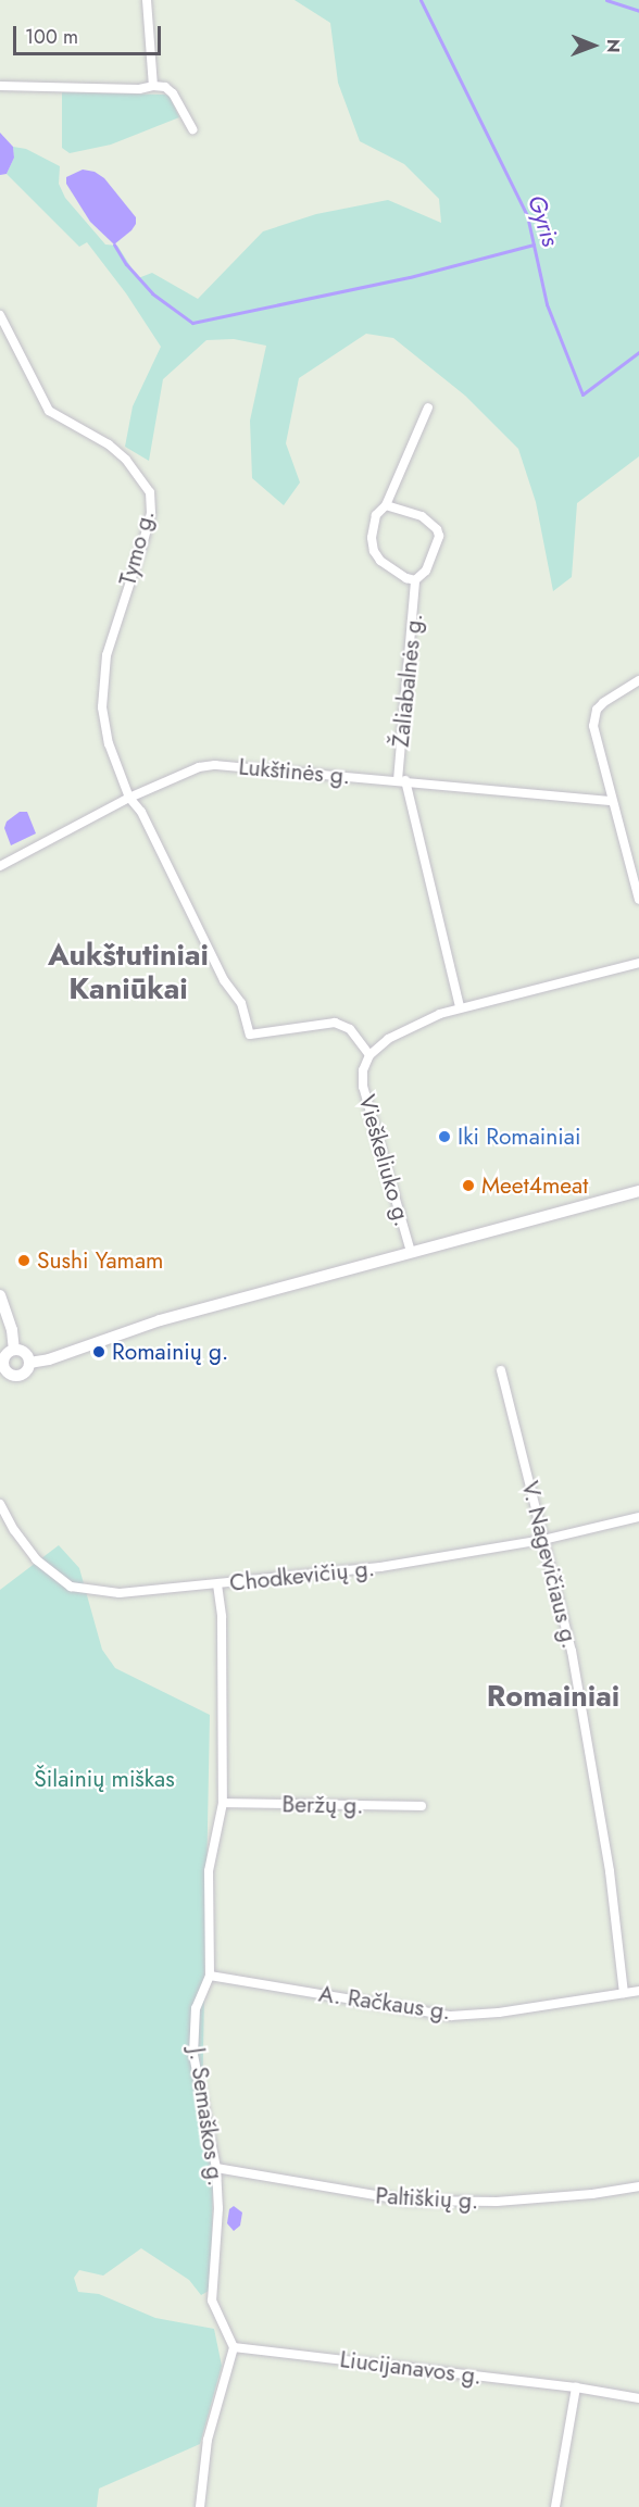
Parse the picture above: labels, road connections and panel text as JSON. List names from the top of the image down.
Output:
{
  "streets": {
    "street": [
      "Tymo g.",
      "Žaliabalnės g.",
      "Lukštinės g.",
      "Vieškeliuko g.",
      "V. Nagevičiaus g.",
      "Chodkevičių g.",
      "Beržų g.",
      "A. Račkaus g.",
      "J. Semaškos g.",
      "Paltiškių g.",
      "Liucijanavos g."
    ]
  },
  "crossings": [
    ["Tymo g.", "Lukštinės g."],
    ["Tymo g.", "Vieškeliuko g."],
    ["Žaliabalnės g.", "Lukštinės g."],
    ["V. Nagevičiaus g.", "Chodkevičių g."],
    ["V. Nagevičiaus g.", "A. Račkaus g."],
    ["Chodkevičių g.", "J. Semaškos g."],
    ["Beržų g.", "J. Semaškos g."],
    ["A. Račkaus g.", "J. Semaškos g."],
    ["J. Semaškos g.", "Paltiškių g."],
    ["J. Semaškos g.", "Liucijanavos g."]
  ],
  "districts": ["Aukštutiniai Kaniūkai", "Romainiai"],
  "water": ["Gyris"],
  "parks": ["Šilainių miškas"],
  "places": [
    "Iki Romainiai",
    "Meet4meat",
    "Sushi Yamam",
    "Romainių g."
  ],
  "scale_bar": "100 m",
  "north": "right"
}
